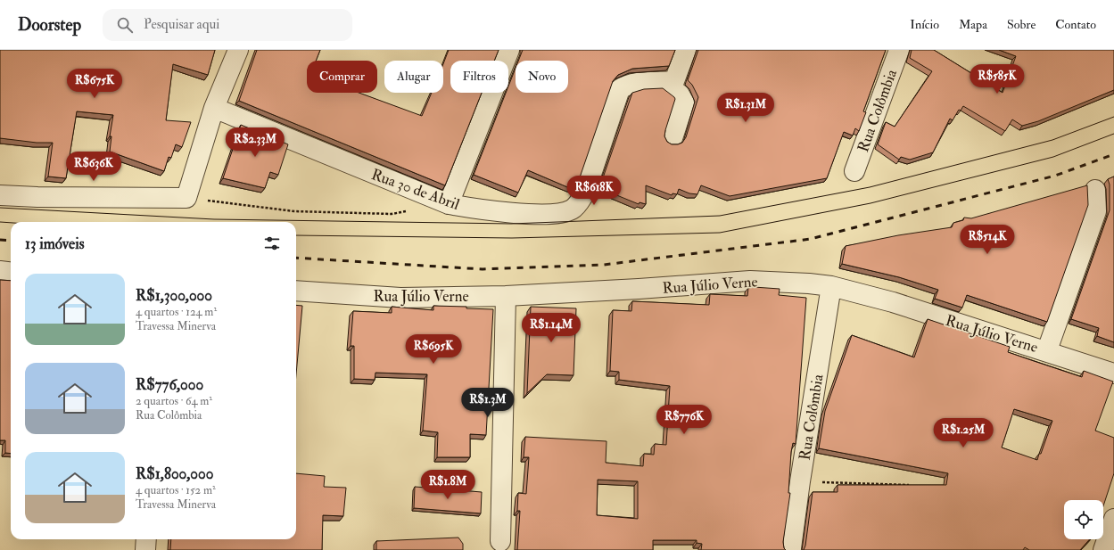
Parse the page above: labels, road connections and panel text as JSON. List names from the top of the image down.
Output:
{
  "streets": {
    "street": ["Rua Colômbia", "Rua 30 de Abril", "Rua Júlio Verne"]
  },
  "crossings": [
    ["Rua Colômbia", "Rua Júlio Verne"]
  ],
  "page": {
    "header": "Doorstep",
    "search": "Pesquisar aqui",
    "nav": [
      "Início",
      "Mapa",
      "Sobre",
      "Contato"
    ],
    "chip": [
      "Comprar",
      "Alugar",
      "Filtros",
      "Novo"
    ],
    "price": [
      "R$585K",
      "R$675K",
      "R$1.31M",
      "R$2.33M",
      "R$636K",
      "R$618K",
      "R$514K",
      "R$1.14M",
      "R$695K",
      "R$1.3M",
      "R$776K",
      "R$1.25M",
      "R$1.8M"
    ],
    "heading": "13 imóveis",
    "list": [
      {
        "name": "R$1,300,000",
        "note": "4 quartos · 124 m² · Travessa Minerva"
      },
      {
        "name": "R$776,000",
        "note": "2 quartos · 64 m² · Rua Colômbia"
      },
      {
        "name": "R$1,800,000",
        "note": "4 quartos · 152 m² · Travessa Minerva"
      }
    ]
  }
}
